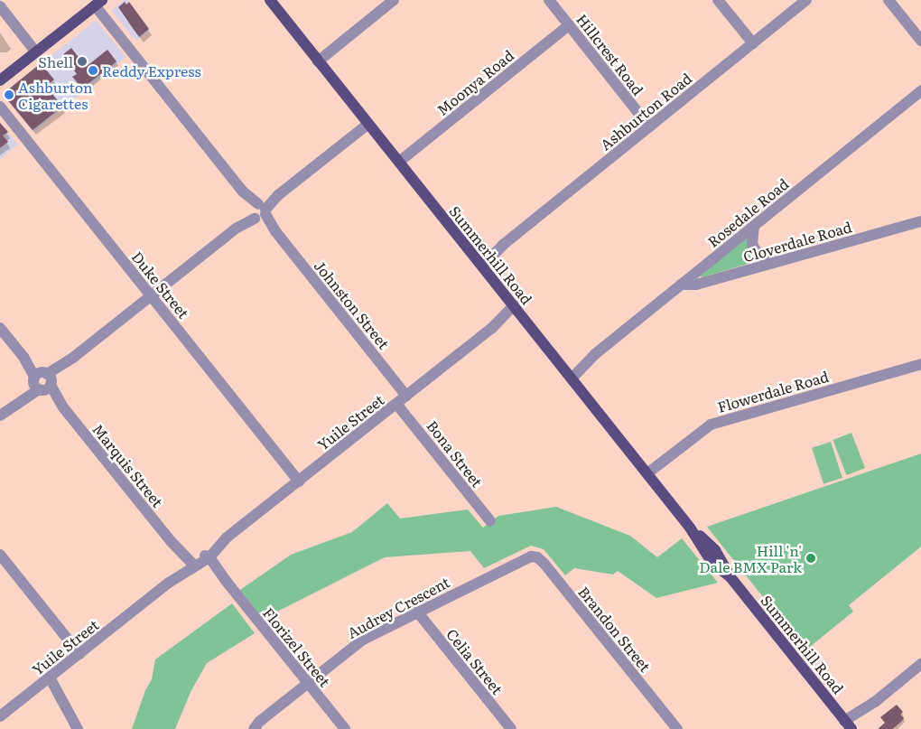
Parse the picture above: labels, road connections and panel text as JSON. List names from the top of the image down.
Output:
{
  "streets": {
    "main road": ["Summerhill Road"],
    "street": [
      "Hillcrest Road",
      "Moonya Road",
      "Ashburton Road",
      "Rosedale Road",
      "Cloverdale Road",
      "Duke Street",
      "Johnston Street",
      "Flowerdale Road",
      "Yuile Street",
      "Bona Street",
      "Marquis Street",
      "Audrey Crescent",
      "Brandon Street",
      "Florizel Street",
      "Celia Street"
    ]
  },
  "crossings": [
    ["Hillcrest Road", "Moonya Road"],
    ["Hillcrest Road", "Ashburton Road"],
    ["Moonya Road", "Summerhill Road"],
    ["Ashburton Road", "Summerhill Road"],
    ["Rosedale Road", "Cloverdale Road"],
    ["Rosedale Road", "Summerhill Road"],
    ["Summerhill Road", "Flowerdale Road"],
    ["Summerhill Road", "Yuile Street"],
    ["Duke Street", "Yuile Street"],
    ["Johnston Street", "Yuile Street"],
    ["Yuile Street", "Bona Street"],
    ["Yuile Street", "Marquis Street"],
    ["Yuile Street", "Florizel Street"],
    ["Audrey Crescent", "Brandon Street"],
    ["Audrey Crescent", "Florizel Street"],
    ["Audrey Crescent", "Celia Street"]
  ],
  "places": [
    "Shell",
    "Reddy Express",
    "Ashburton Cigarettes",
    "Hill 'n' Dale BMX Park"
  ]
}
